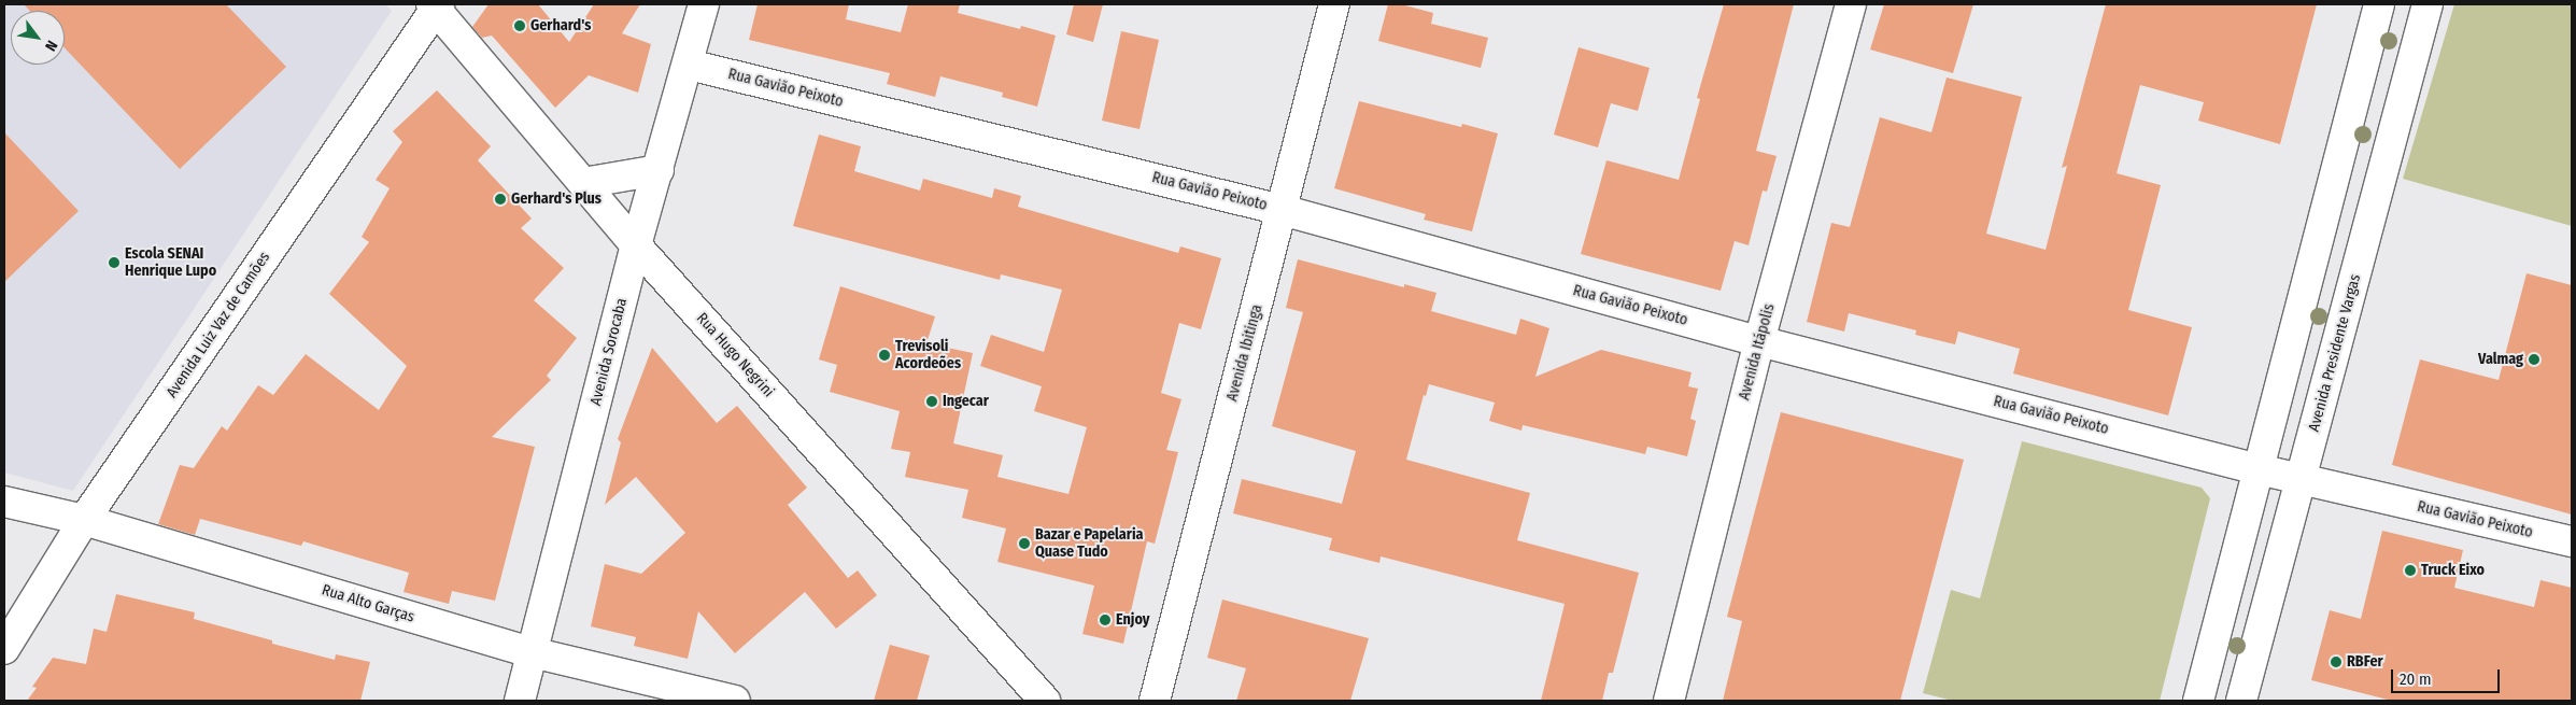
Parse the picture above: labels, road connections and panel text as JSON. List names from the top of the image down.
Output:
{
  "streets": {
    "street": [
      "Rua Gavião Peixoto",
      "Avenida Luiz Vaz de Camões",
      "Avenida Sorocaba",
      "Avenida Itápolis",
      "Avenida Ibitinga",
      "Avenida Presidente Vargas",
      "Rua Hugo Negrini",
      "Rua Alto Garças"
    ]
  },
  "crossings": [
    ["Rua Gavião Peixoto", "Avenida Sorocaba"],
    ["Rua Gavião Peixoto", "Avenida Itápolis"],
    ["Rua Gavião Peixoto", "Avenida Ibitinga"],
    ["Rua Gavião Peixoto", "Avenida Presidente Vargas"],
    ["Avenida Luiz Vaz de Camões", "Rua Hugo Negrini"],
    ["Avenida Luiz Vaz de Camões", "Rua Alto Garças"],
    ["Avenida Sorocaba", "Rua Hugo Negrini"],
    ["Avenida Sorocaba", "Rua Alto Garças"]
  ],
  "places": [
    "Gerhard's",
    "Gerhard's Plus",
    "Escola SENAI Henrique Lupo",
    "Trevisoli Acordeões",
    "Valmag",
    "Ingecar",
    "Bazar e Papelaria Quase Tudo",
    "Truck Eixo",
    "Enjoy",
    "RBFer"
  ],
  "scale_bar": "20 m",
  "north": "bottom right"
}
